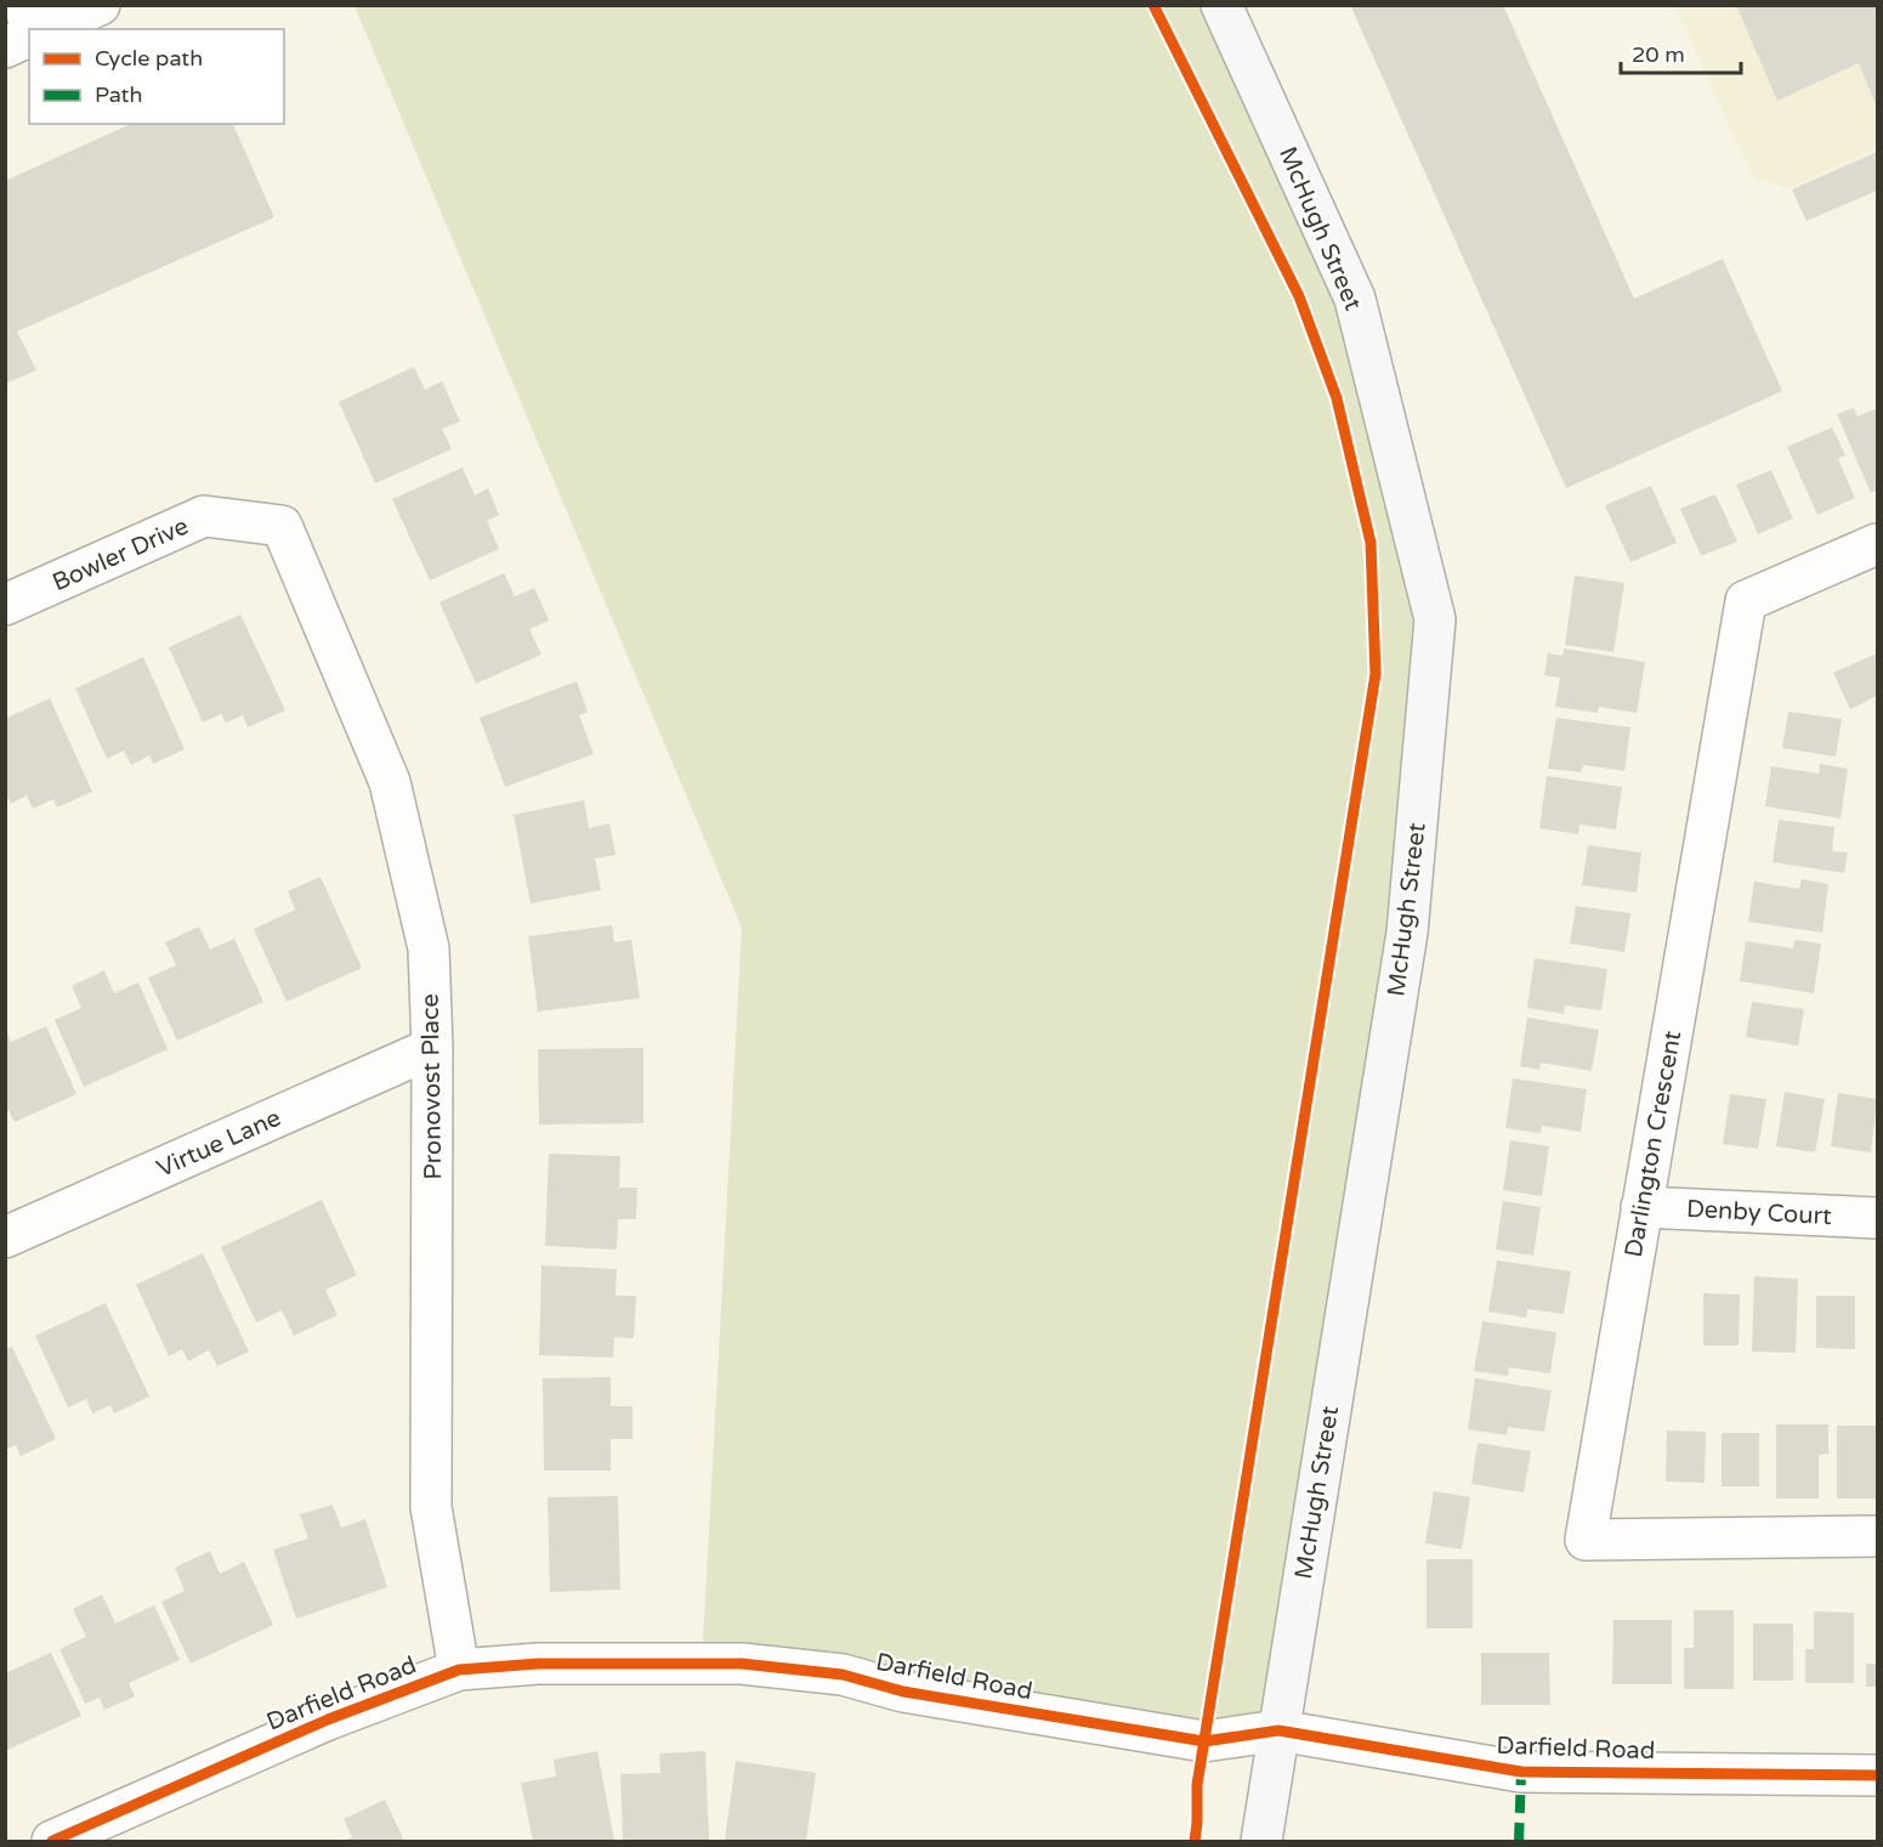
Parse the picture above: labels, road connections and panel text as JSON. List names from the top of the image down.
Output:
{
  "streets": {
    "main road": ["McHugh Street"],
    "street": [
      "Bowler Drive",
      "Pronovost Place",
      "Virtue Lane",
      "Darlington Crescent",
      "Denby Court",
      "Darfield Road"
    ]
  },
  "crossings": [
    ["McHugh Street", "Darfield Road"],
    ["Bowler Drive", "Pronovost Place"],
    ["Pronovost Place", "Virtue Lane"],
    ["Pronovost Place", "Darfield Road"],
    ["Darlington Crescent", "Denby Court"]
  ],
  "legend": ["Cycle path", "Path"],
  "scale_bar": "20 m"
}
